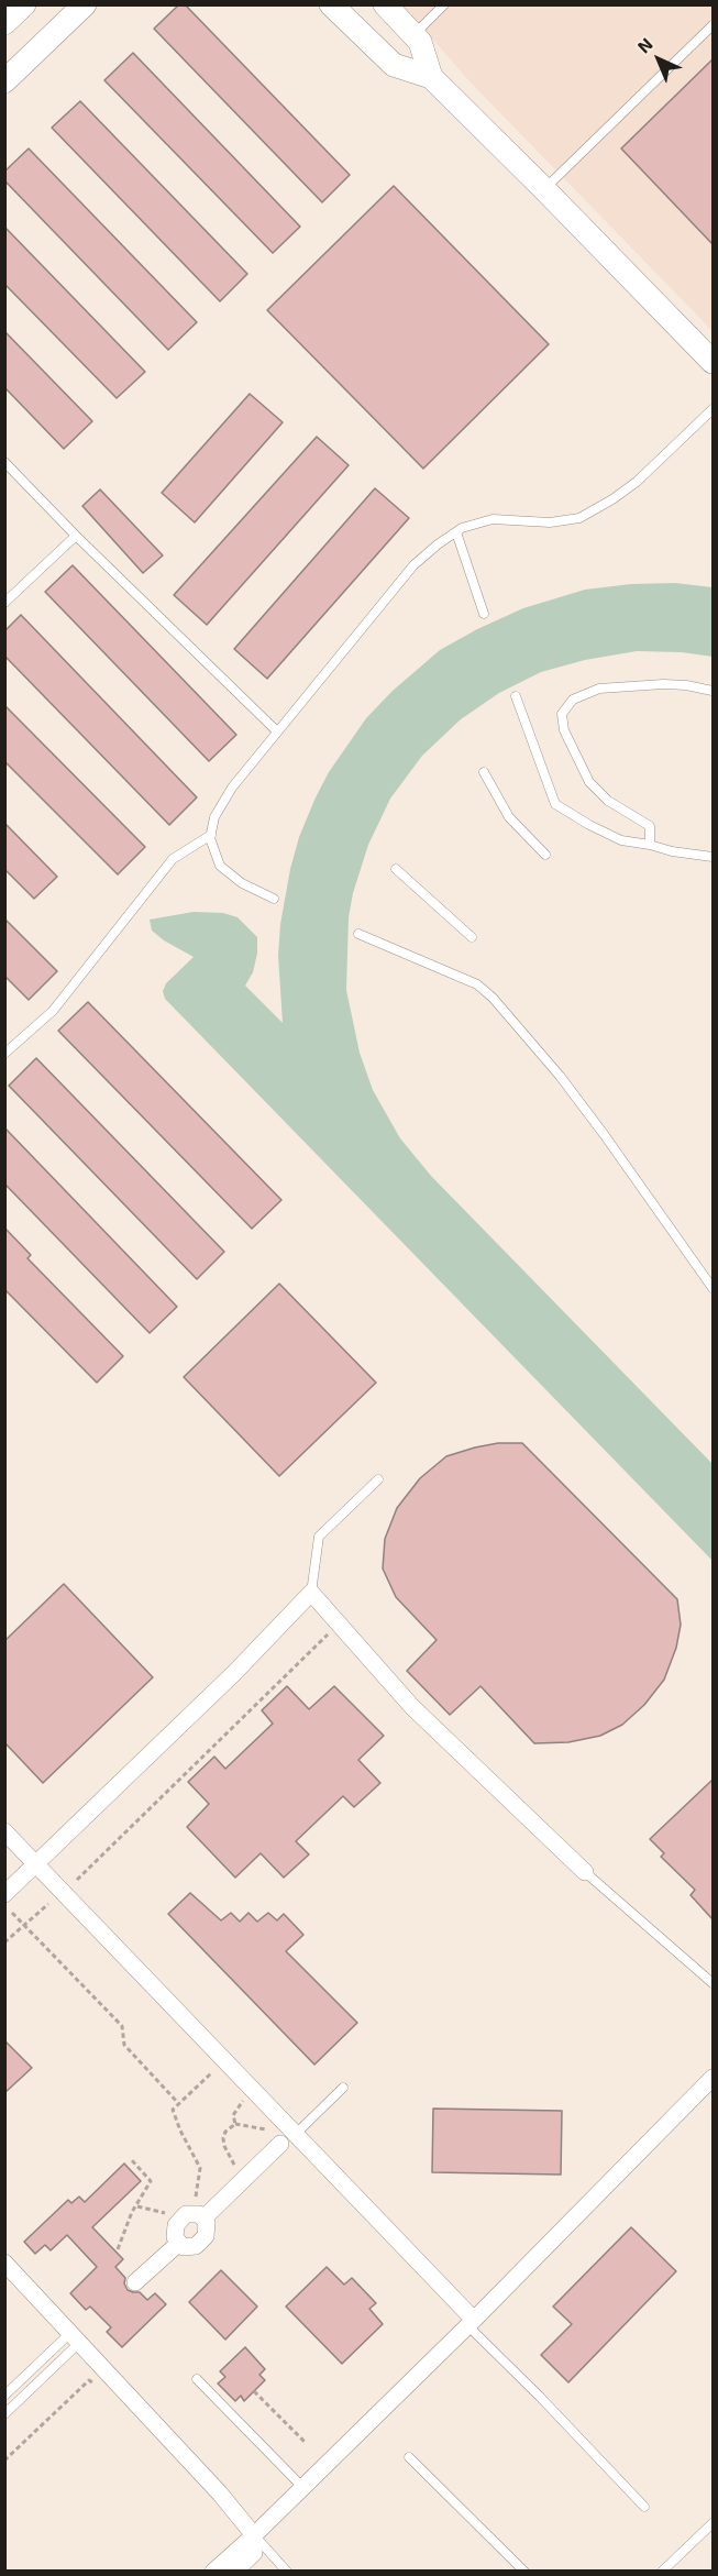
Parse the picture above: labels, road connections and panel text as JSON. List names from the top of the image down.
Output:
{
  "north": "top left"
}
